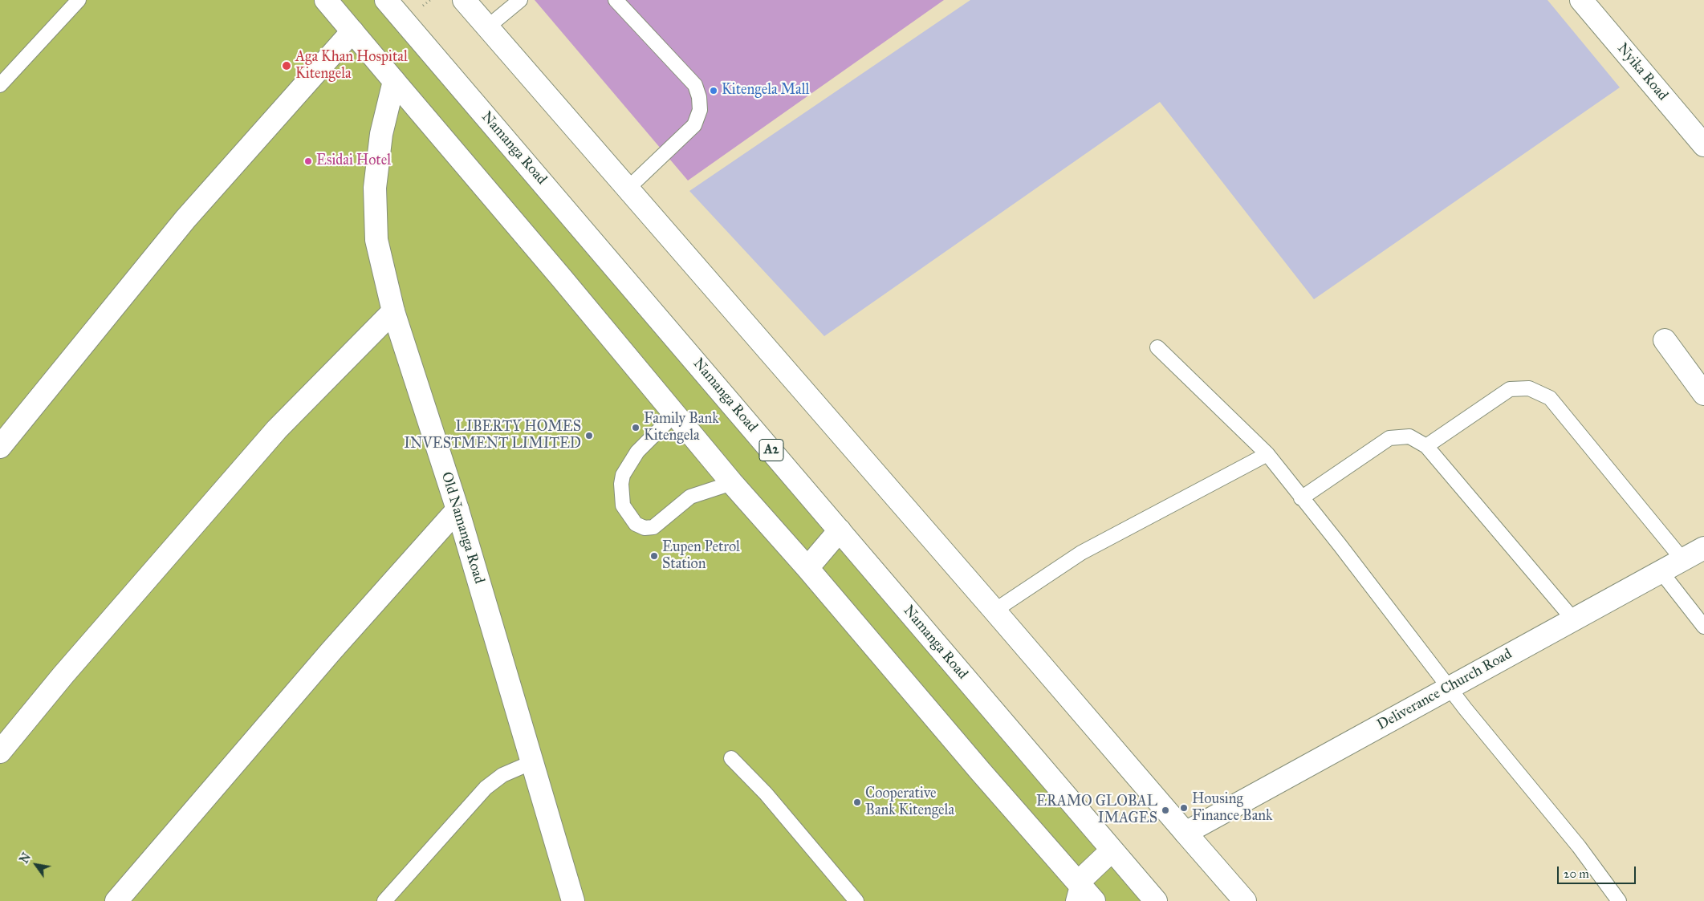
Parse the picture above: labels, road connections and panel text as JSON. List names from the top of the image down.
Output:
{
  "streets": {
    "main road": [
      "Nyika Road",
      "Namanga Road",
      "A2",
      "Old Namanga Road",
      "Deliverance Church Road"
    ]
  },
  "places": [
    "Aga Khan Hospital Kitengela",
    "Kitengela Mall",
    "Esidai Hotel",
    "Family Bank Kitengela",
    "LIBERTY HOMES INVESTMENT LIMITED",
    "Eupen Petrol Station",
    "Cooperative Bank Kitengela",
    "Housing Finance Bank",
    "ERAMO GLOBAL IMAGES"
  ],
  "scale_bar": "20 m",
  "north": "top left"
}
